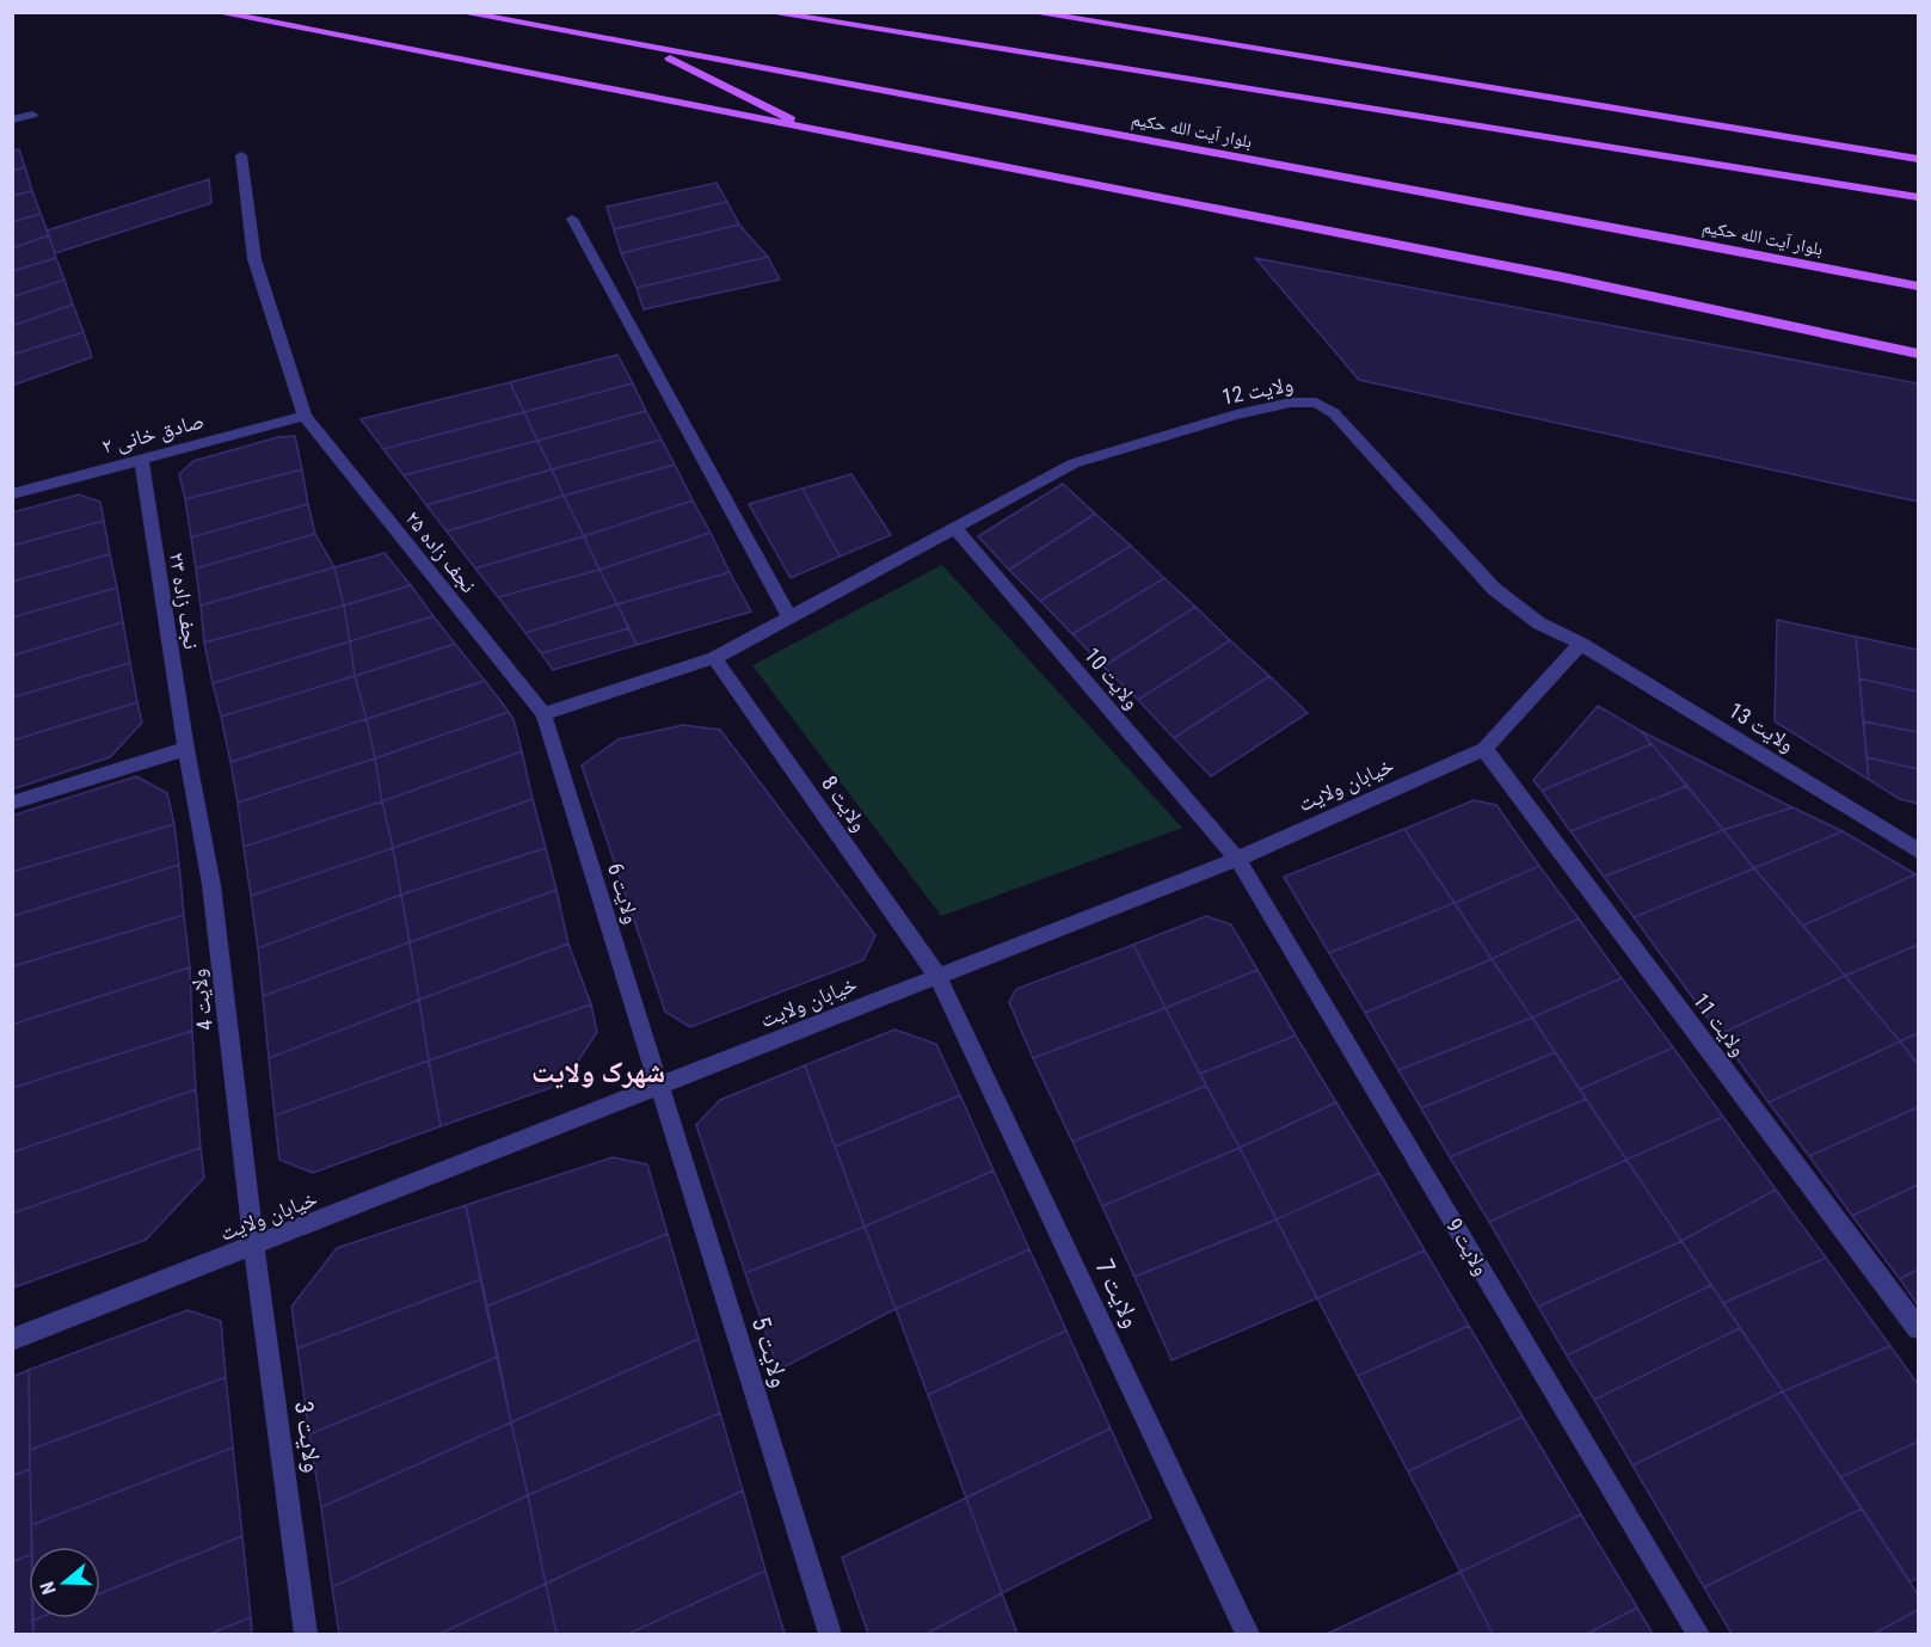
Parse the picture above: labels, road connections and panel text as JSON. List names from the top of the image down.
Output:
{
  "streets": {
    "main road": ["بلوار آیت الله حکیم"],
    "street": [
      "ولایت 12",
      "صادق خانی ۲",
      "نجف زاده ۲۵",
      "نجف زاده ۲۳",
      "ولایت 10",
      "ولایت 13",
      "خیابان ولایت",
      "ولایت 8",
      "ولایت 6",
      "ولایت 4",
      "ولایت 11",
      "ولایت 9",
      "ولایت 7",
      "ولایت 5",
      "ولایت 3"
    ]
  },
  "crossings": [
    ["ولایت 12", "نجف زاده ۲۵"],
    ["ولایت 12", "ولایت 10"],
    ["ولایت 12", "ولایت 13"],
    ["ولایت 12", "خیابان ولایت"],
    ["ولایت 12", "ولایت 8"],
    ["ولایت 12", "ولایت 6"],
    ["صادق خانی ۲", "نجف زاده ۲۵"],
    ["صادق خانی ۲", "نجف زاده ۲۳"],
    ["نجف زاده ۲۵", "ولایت 6"],
    ["نجف زاده ۲۳", "ولایت 4"],
    ["ولایت 10", "خیابان ولایت"],
    ["ولایت 10", "ولایت 9"],
    ["ولایت 13", "خیابان ولایت"],
    ["خیابان ولایت", "ولایت 8"],
    ["خیابان ولایت", "ولایت 6"],
    ["خیابان ولایت", "ولایت 4"],
    ["خیابان ولایت", "ولایت 11"],
    ["خیابان ولایت", "ولایت 9"],
    ["خیابان ولایت", "ولایت 7"],
    ["خیابان ولایت", "ولایت 5"],
    ["خیابان ولایت", "ولایت 3"],
    ["ولایت 8", "ولایت 7"],
    ["ولایت 6", "ولایت 5"],
    ["ولایت 4", "ولایت 3"]
  ],
  "districts": ["شهرک ولایت"],
  "north": "left"
}
